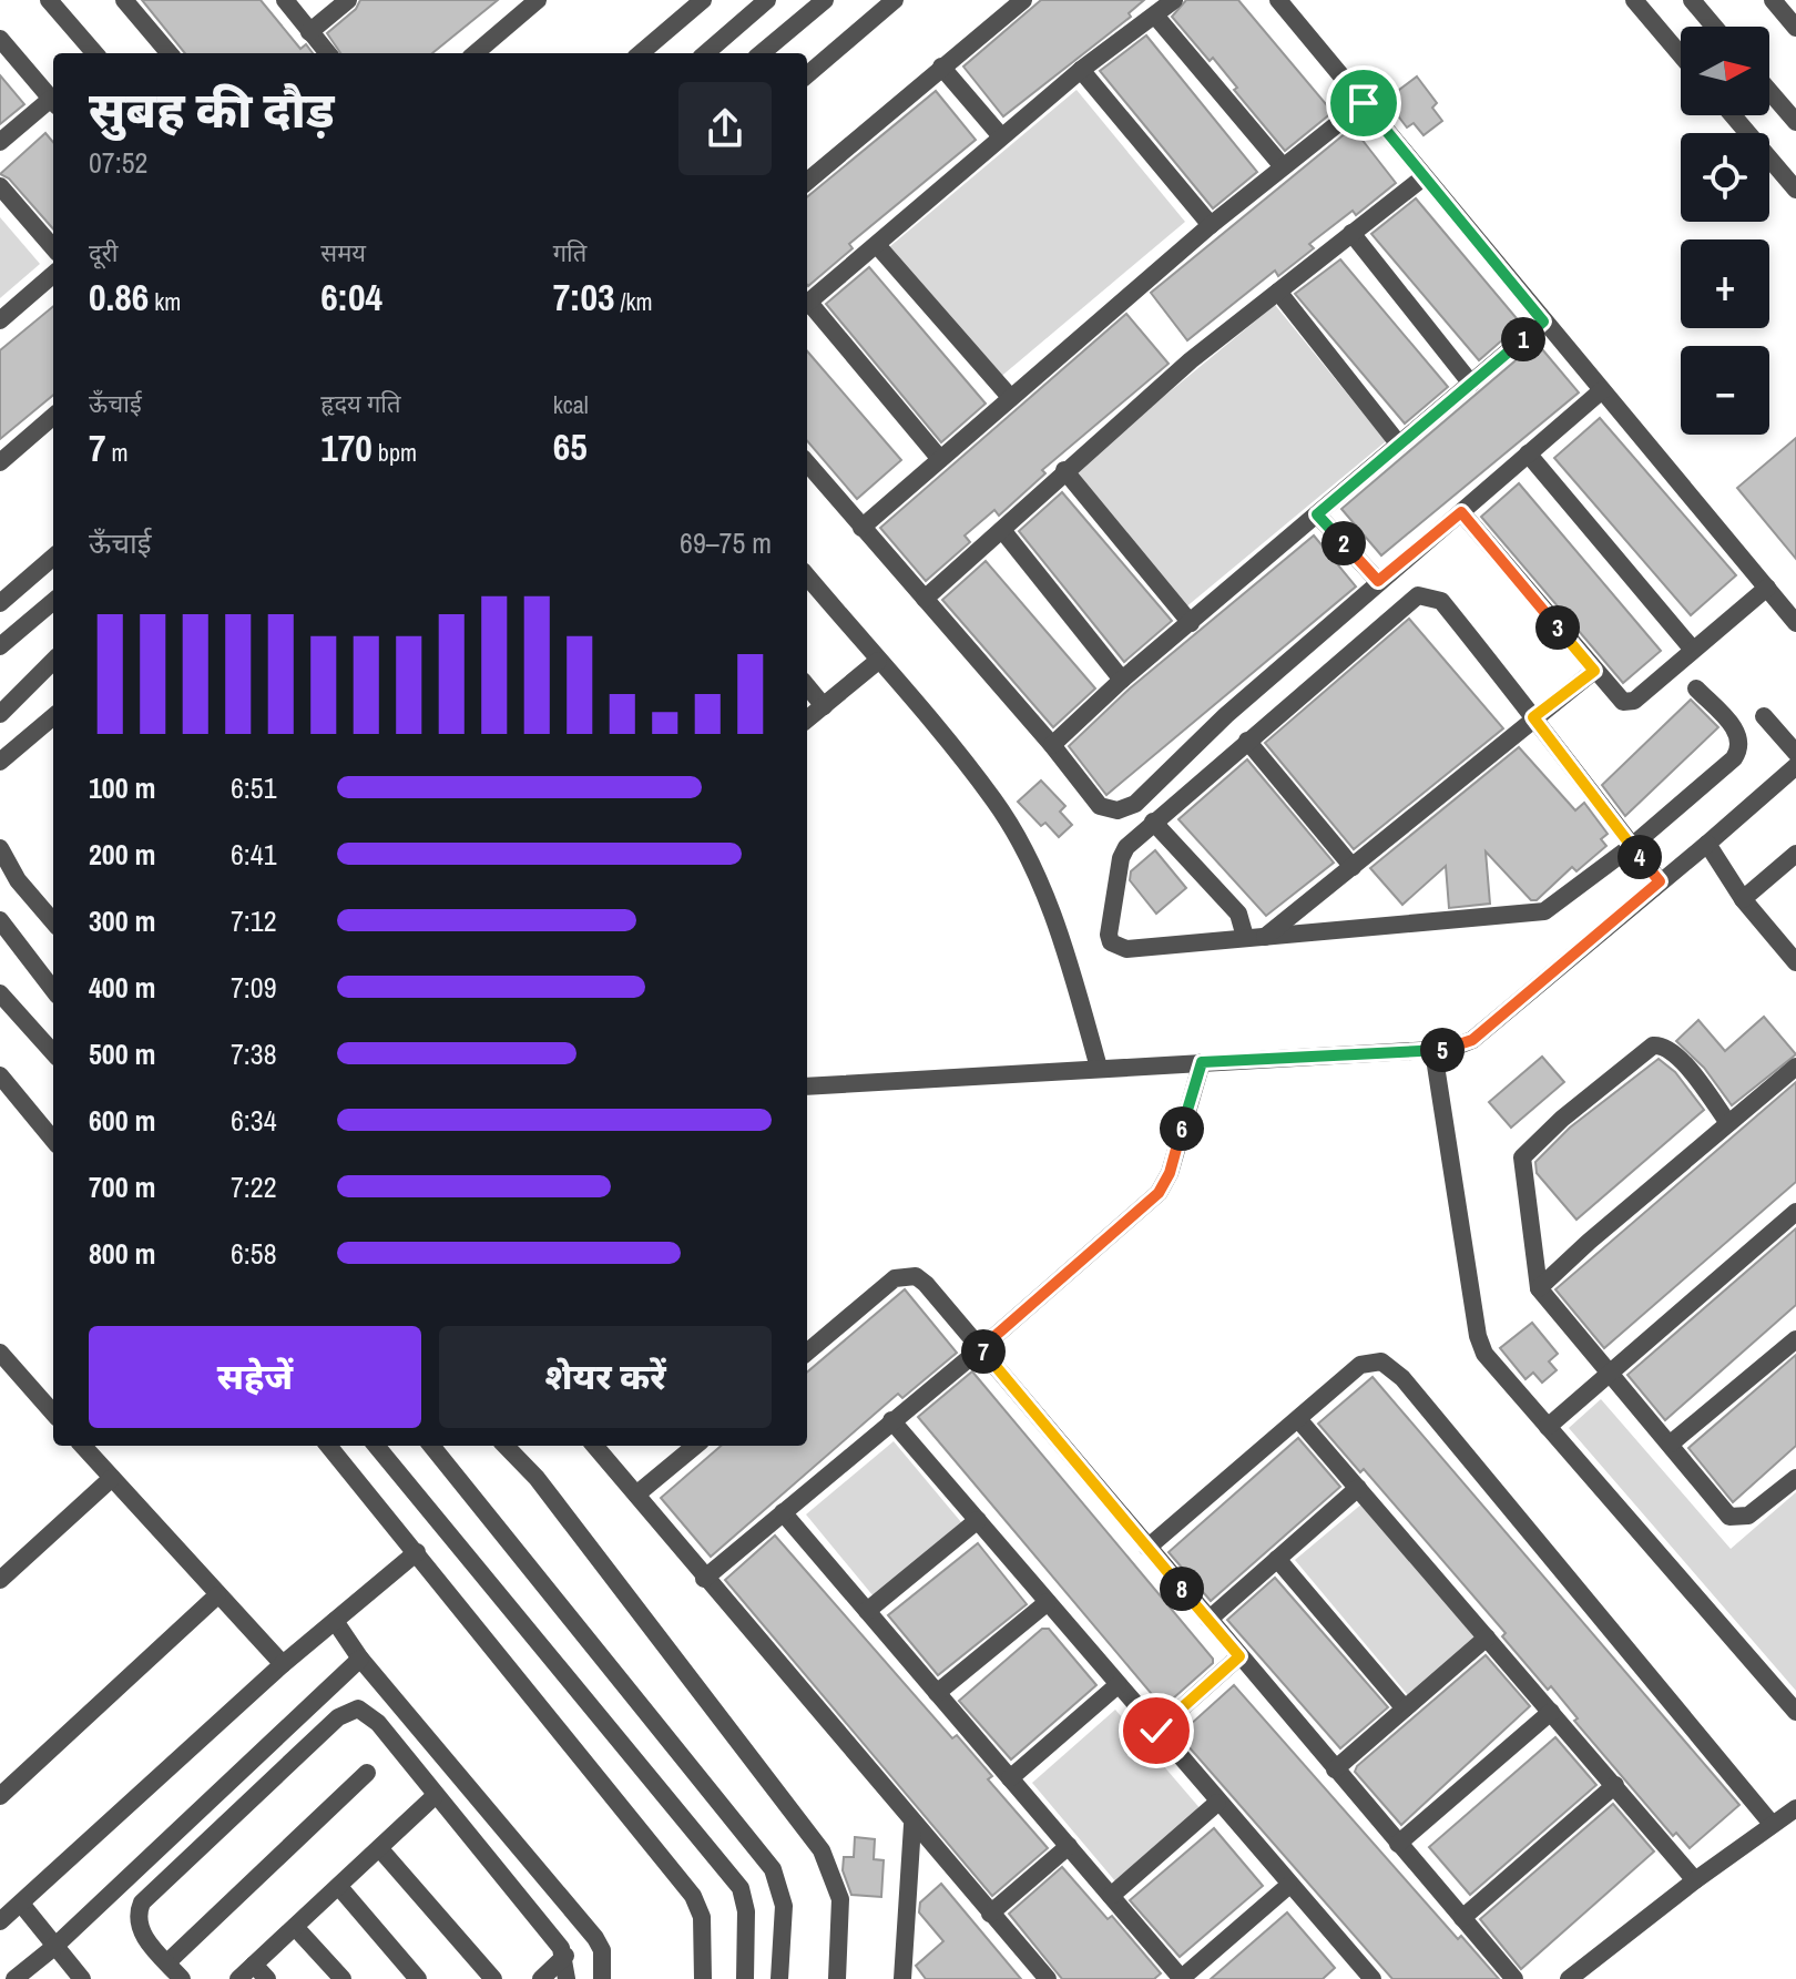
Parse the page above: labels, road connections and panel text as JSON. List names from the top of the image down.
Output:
{
  "north": "right",
  "page": {
    "map_buttons": ["+", "−"],
    "heading": ["सुबह की दौड़", "07:52"],
    "stats": [
      ["दूरी", "0.86 km"],
      ["समय", "6:04"],
      ["गति", "7:03 /km"],
      ["ऊँचाई", "7 m"],
      ["हृदय गति", "170 bpm"],
      ["kcal", "65"]
    ],
    "pins": [
      "1",
      "2",
      "3",
      "4",
      "5",
      "6",
      "7",
      "8"
    ],
    "chart": ["ऊँचाई", "69–75 m"],
    "list": [
      {
        "name": "100 m",
        "note": "6:51"
      },
      {
        "name": "200 m",
        "note": "6:41"
      },
      {
        "name": "300 m",
        "note": "7:12"
      },
      {
        "name": "400 m",
        "note": "7:09"
      },
      {
        "name": "500 m",
        "note": "7:38"
      },
      {
        "name": "600 m",
        "note": "6:34"
      },
      {
        "name": "700 m",
        "note": "7:22"
      },
      {
        "name": "800 m",
        "note": "6:58"
      }
    ],
    "buttons": ["सहेजें", "शेयर करें"]
  }
}
